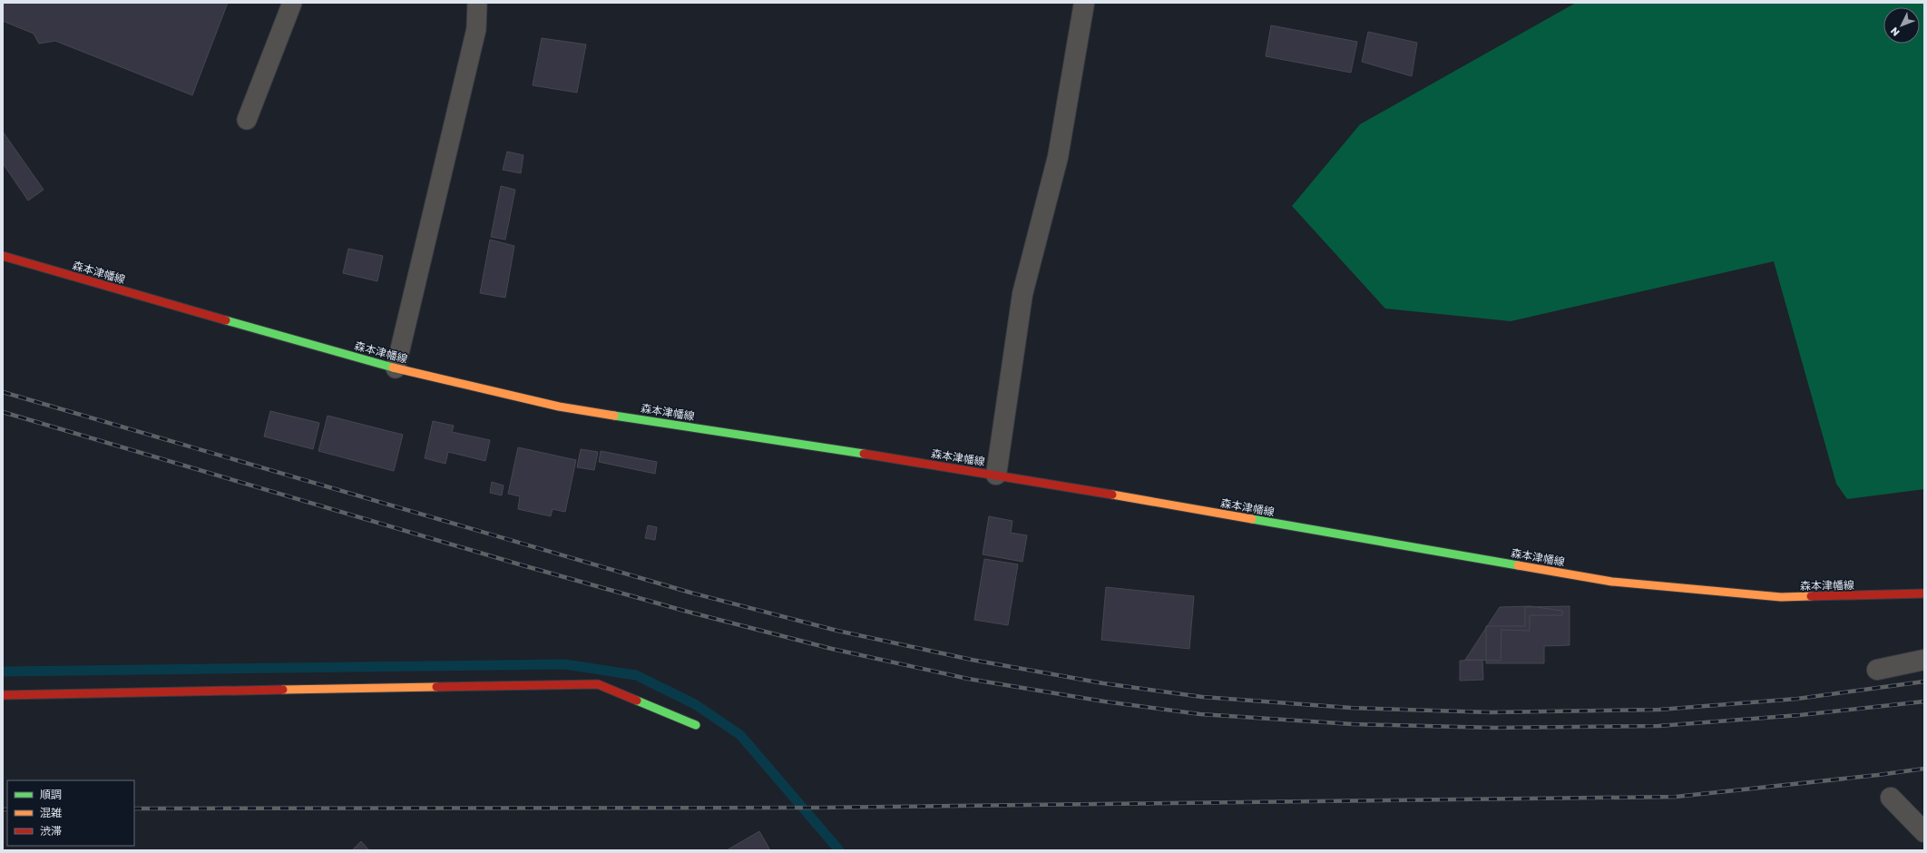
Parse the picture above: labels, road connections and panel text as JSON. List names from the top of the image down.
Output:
{
  "streets": {
    "main road": ["森本津幡線"]
  },
  "legend": ["順調", "混雑", "渋滞"],
  "north": "bottom left"
}
